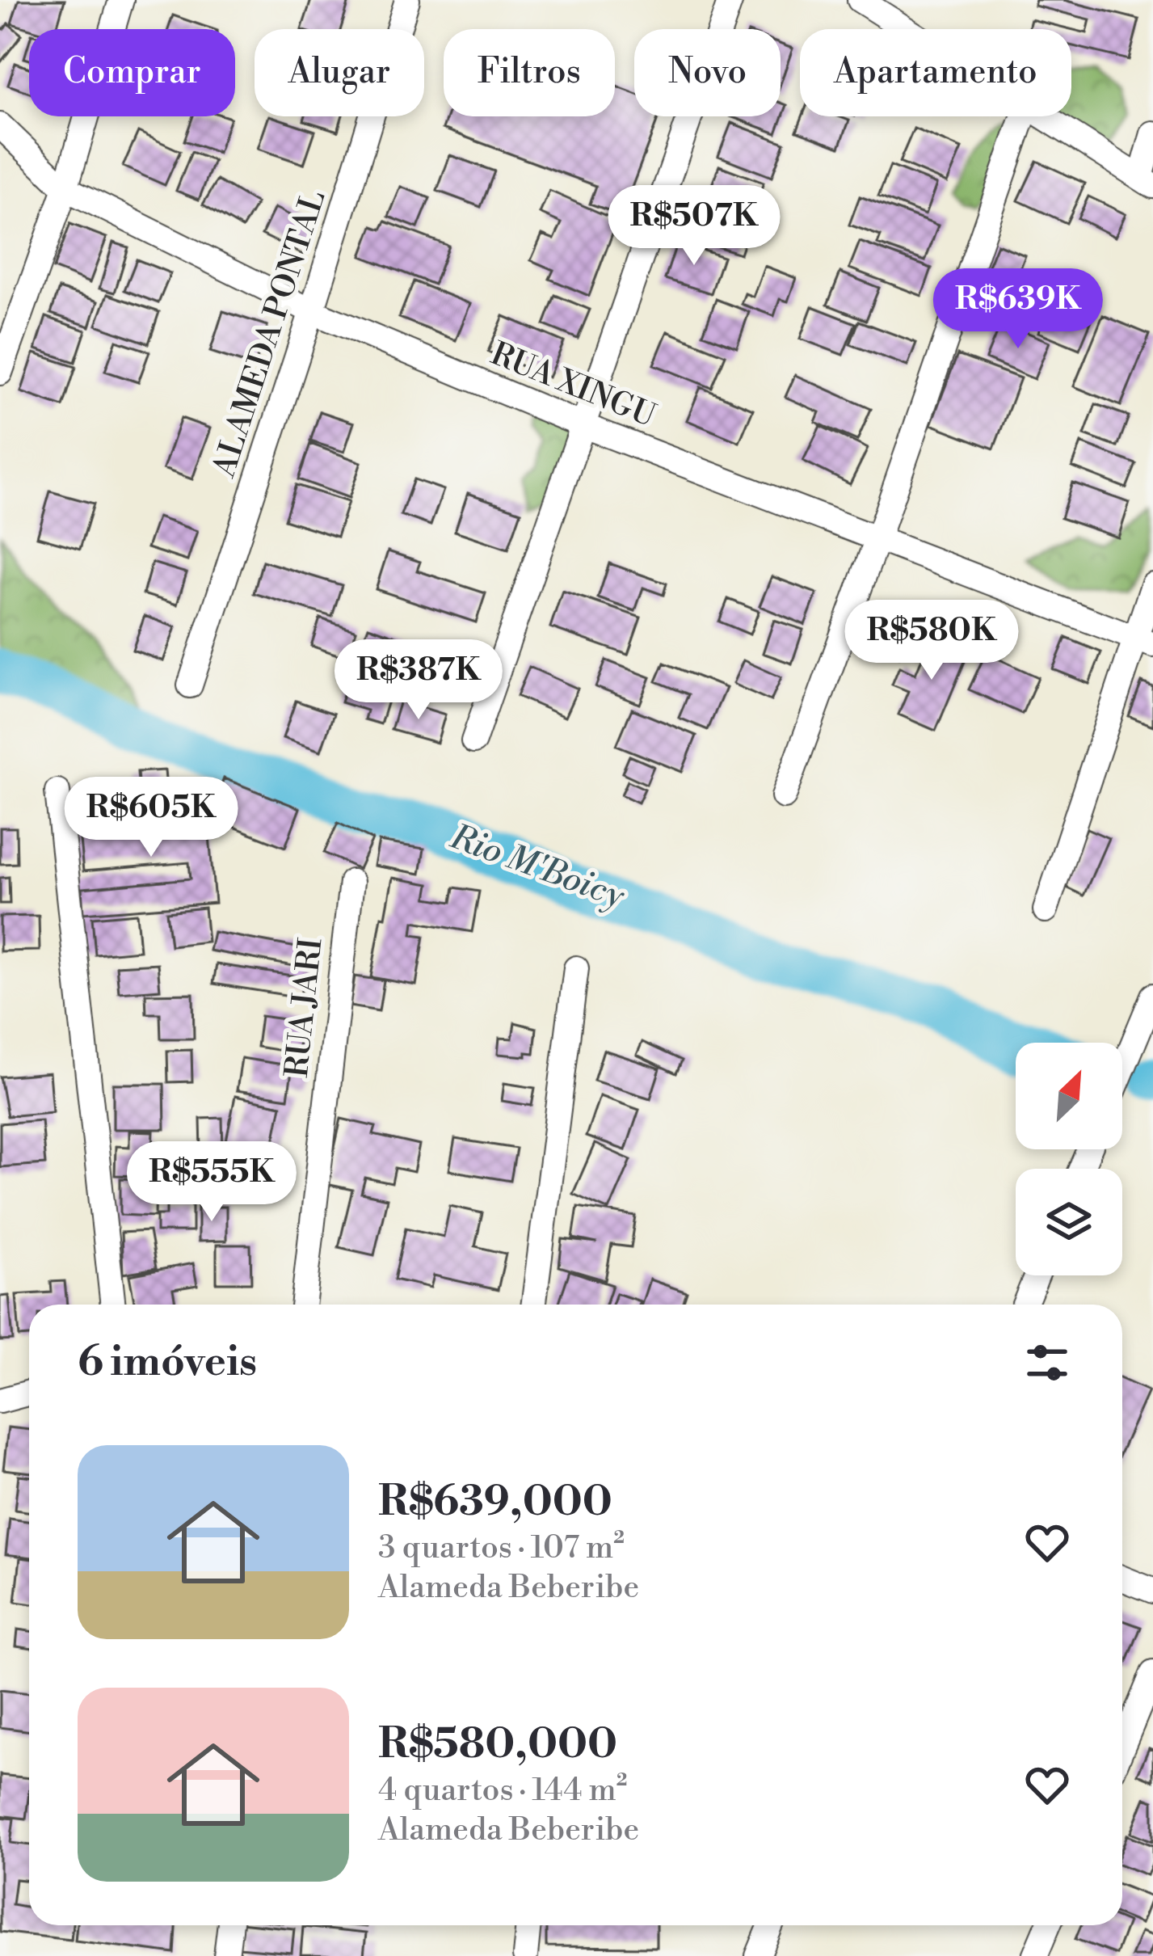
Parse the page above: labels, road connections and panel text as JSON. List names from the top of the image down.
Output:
{
  "streets": {
    "street": ["ALAMEDA PONTAL", "RUA XINGU", "RUA JARI"]
  },
  "crossings": [
    ["ALAMEDA PONTAL", "RUA XINGU"]
  ],
  "water": ["Rio M'Boicy"],
  "north": "top right",
  "page": {
    "chip": [
      "Comprar",
      "Alugar",
      "Filtros",
      "Novo",
      "Apartamento"
    ],
    "price": [
      "R$507K",
      "R$639K",
      "R$580K",
      "R$387K",
      "R$605K",
      "R$555K"
    ],
    "heading": "6 imóveis",
    "list": [
      {
        "name": "R$639,000",
        "note": "3 quartos · 107 m² · Alameda Beberibe"
      },
      {
        "name": "R$580,000",
        "note": "4 quartos · 144 m² · Alameda Beberibe"
      }
    ]
  }
}
